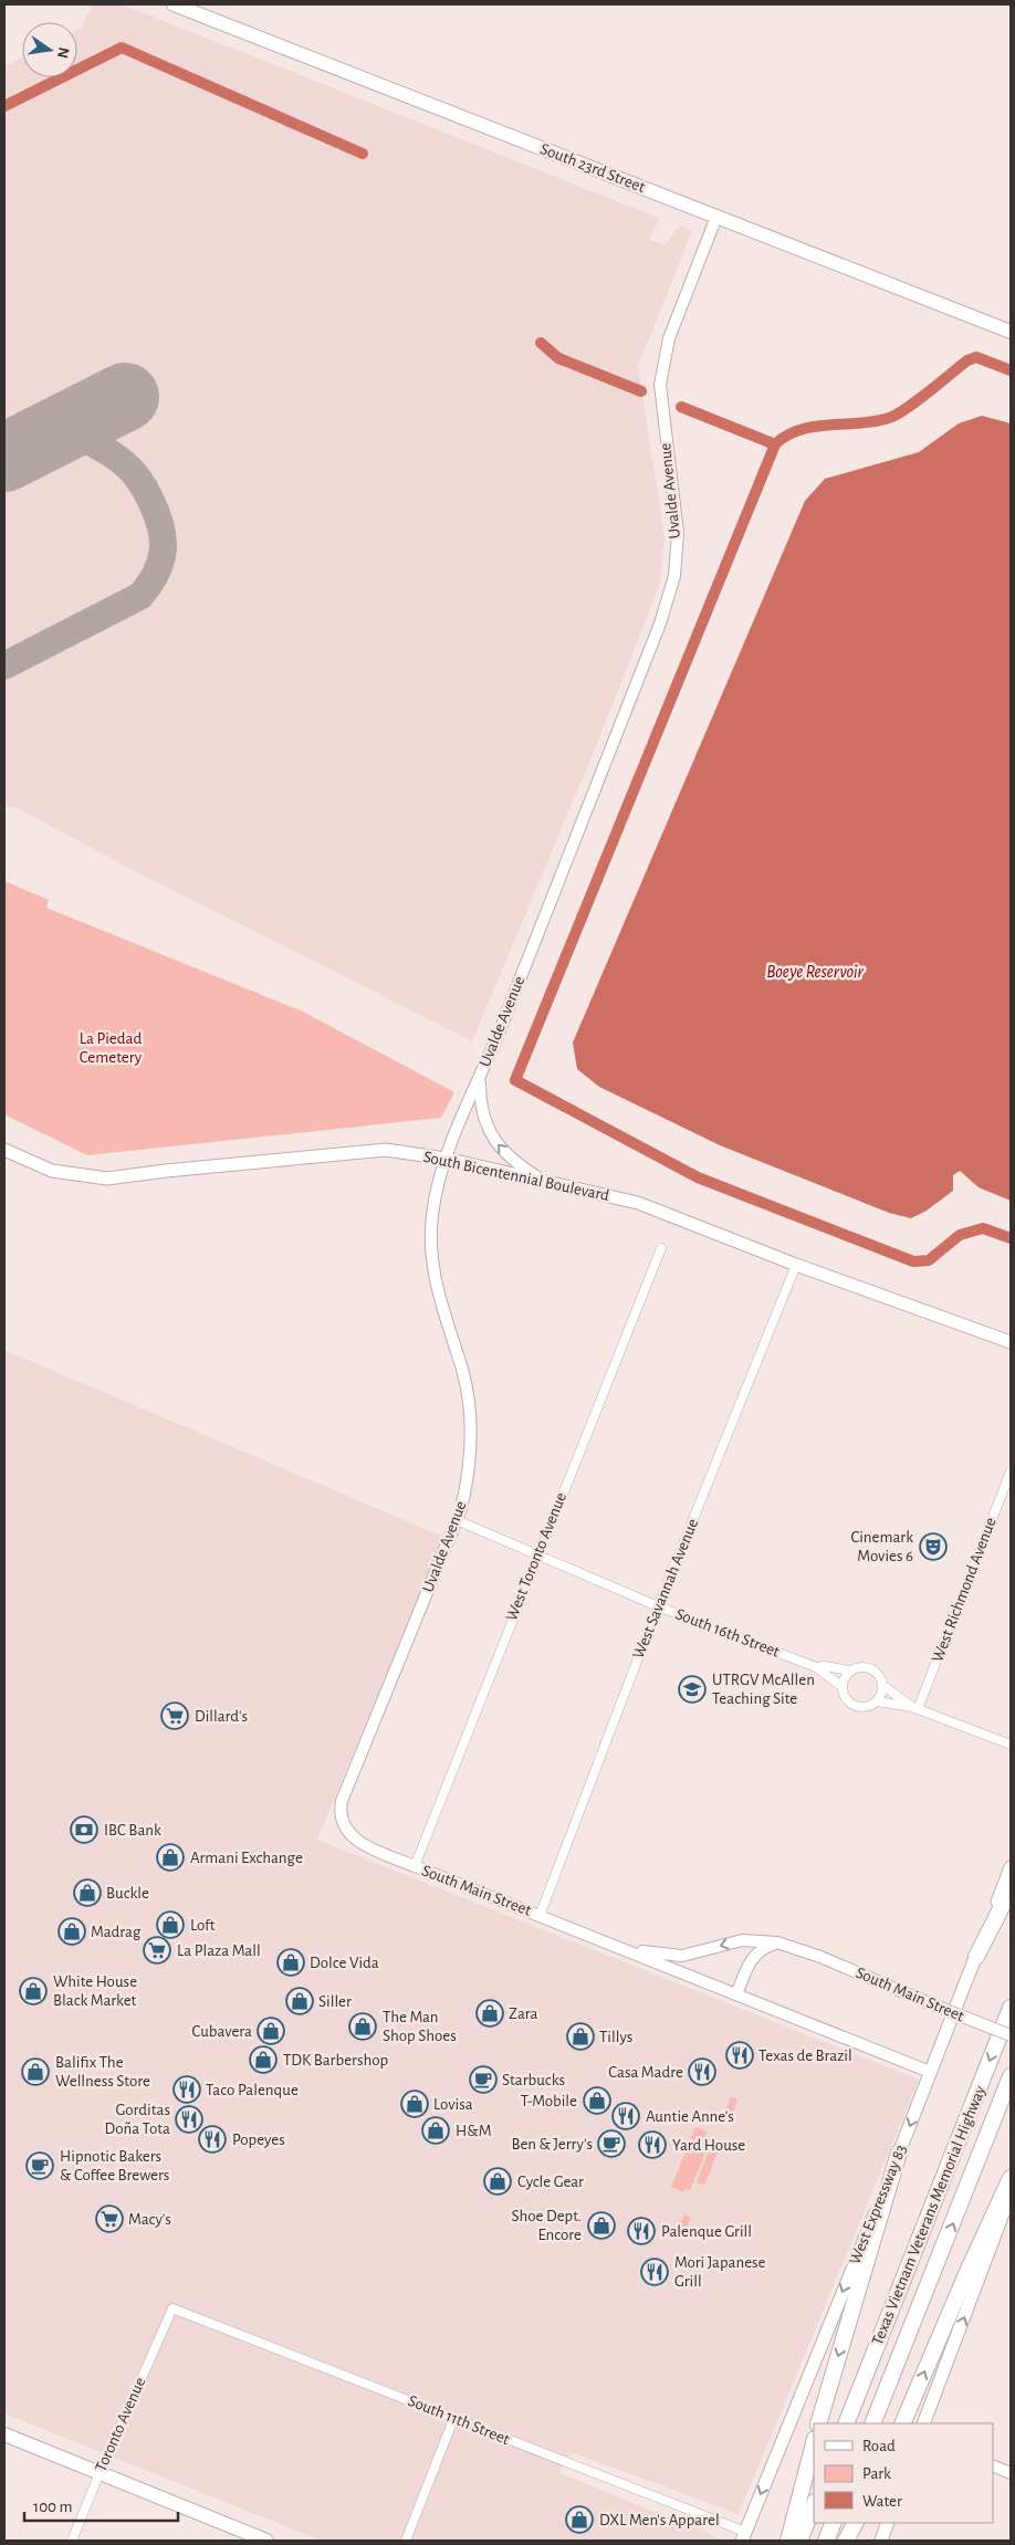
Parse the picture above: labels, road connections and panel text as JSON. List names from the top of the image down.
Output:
{
  "streets": {
    "highway": ["Texas Vietnam Veterans Memorial Highway"],
    "main road": ["South 23rd Street", "South Bicentennial Boulevard", "West Expressway 83"],
    "street": [
      "Uvalde Avenue",
      "West Toronto Avenue",
      "West Savannah Avenue",
      "West Richmond Avenue",
      "South 16th Street",
      "South Main Street",
      "South 11th Street",
      "Toronto Avenue"
    ]
  },
  "crossings": [
    ["South 23rd Street", "Uvalde Avenue"],
    ["Uvalde Avenue", "South Bicentennial Boulevard"],
    ["Uvalde Avenue", "South 16th Street"],
    ["Uvalde Avenue", "South Main Street"],
    ["South Bicentennial Boulevard", "West Savannah Avenue"],
    ["West Toronto Avenue", "South 16th Street"],
    ["West Toronto Avenue", "South Main Street"],
    ["West Savannah Avenue", "South 16th Street"],
    ["West Savannah Avenue", "South Main Street"],
    ["South Main Street", "West Expressway 83"],
    ["West Expressway 83", "South 11th Street"],
    ["South 11th Street", "Toronto Avenue"]
  ],
  "one_way": ["West Expressway 83"],
  "water": ["Boeye Reservoir"],
  "parks": ["La Piedad Cemetery"],
  "places": {
    "theatre": ["Cinemark Movies 6"],
    "school or university": ["UTRGV McAllen Teaching Site"],
    "supermarket": ["Dillard's", "La Plaza Mall", "Macy's"],
    "bank": ["IBC Bank"],
    "shop": [
      "Armani Exchange",
      "Buckle",
      "Loft",
      "Madrag",
      "Dolce Vida",
      "White House Black Market",
      "Siller",
      "Zara",
      "The Man Shop Shoes",
      "Cubavera",
      "Tillys",
      "TDK Barbershop",
      "Balifix The Wellness Store",
      "T-Mobile",
      "Lovisa",
      "H&M",
      "Cycle Gear",
      "Shoe Dept. Encore",
      "DXL Men's Apparel"
    ],
    "restaurant": [
      "Texas de Brazil",
      "Casa Madre",
      "Taco Palenque",
      "Auntie Anne's",
      "Gorditas Doña Tota",
      "Popeyes",
      "Yard House",
      "Palenque Grill",
      "Mori Japanese Grill"
    ],
    "cafe": ["Starbucks", "Ben & Jerry's", "Hipnotic Bakers & Coffee Brewers"]
  },
  "legend": ["Road", "Park", "Water"],
  "scale_bar": "100 m",
  "north": "right"
}
